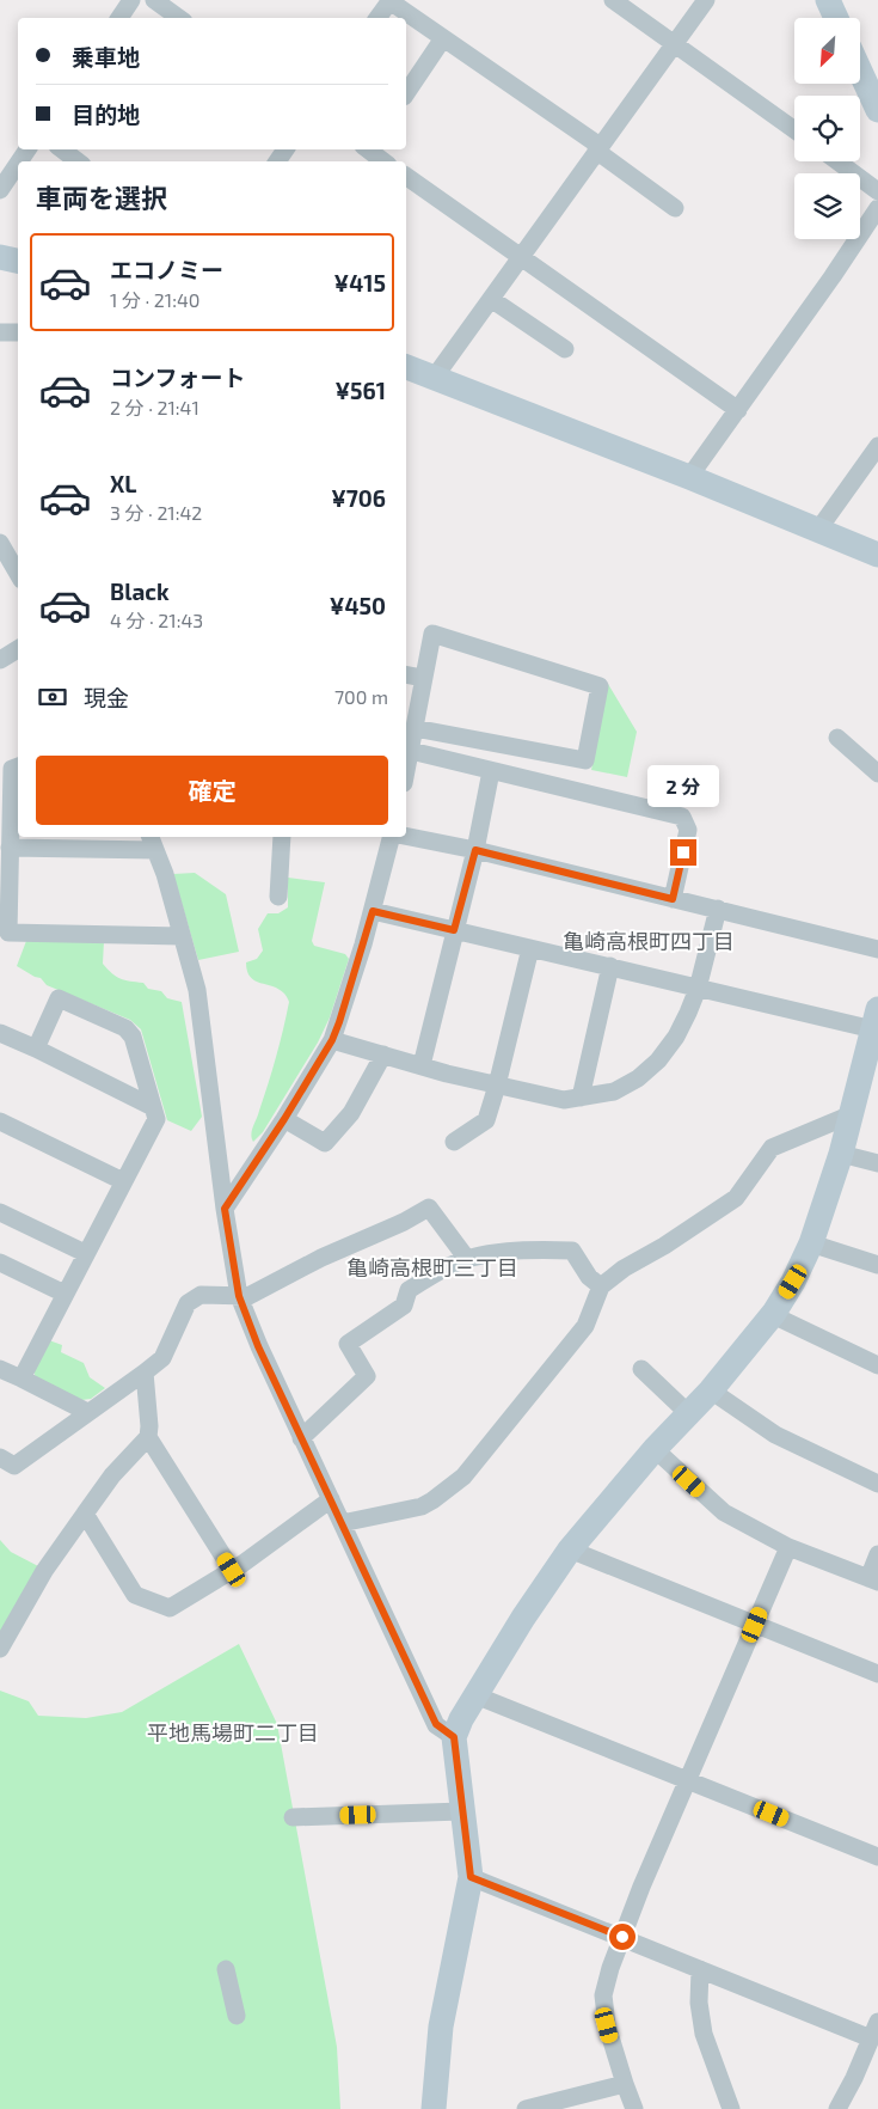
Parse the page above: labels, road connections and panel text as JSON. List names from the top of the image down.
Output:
{
  "districts": ["亀崎高根町四丁目", "亀崎高根町三丁目", "平地馬場町二丁目"],
  "north": "bottom left",
  "page": {
    "banner": ["乗車地", "目的地"],
    "heading": "車両を選択",
    "list": [
      {
        "name": "エコノミー",
        "note": "1 分 · 21:40",
        "value": "¥415"
      },
      {
        "name": "コンフォート",
        "note": "2 分 · 21:41",
        "value": "¥561"
      },
      {
        "name": "XL",
        "note": "3 分 · 21:42",
        "value": "¥706"
      },
      {
        "name": "Black",
        "note": "4 分 · 21:43",
        "value": "¥450"
      }
    ],
    "pay": ["現金", "700 m"],
    "buttons": "確定",
    "bubble": "2 分"
  }
}
